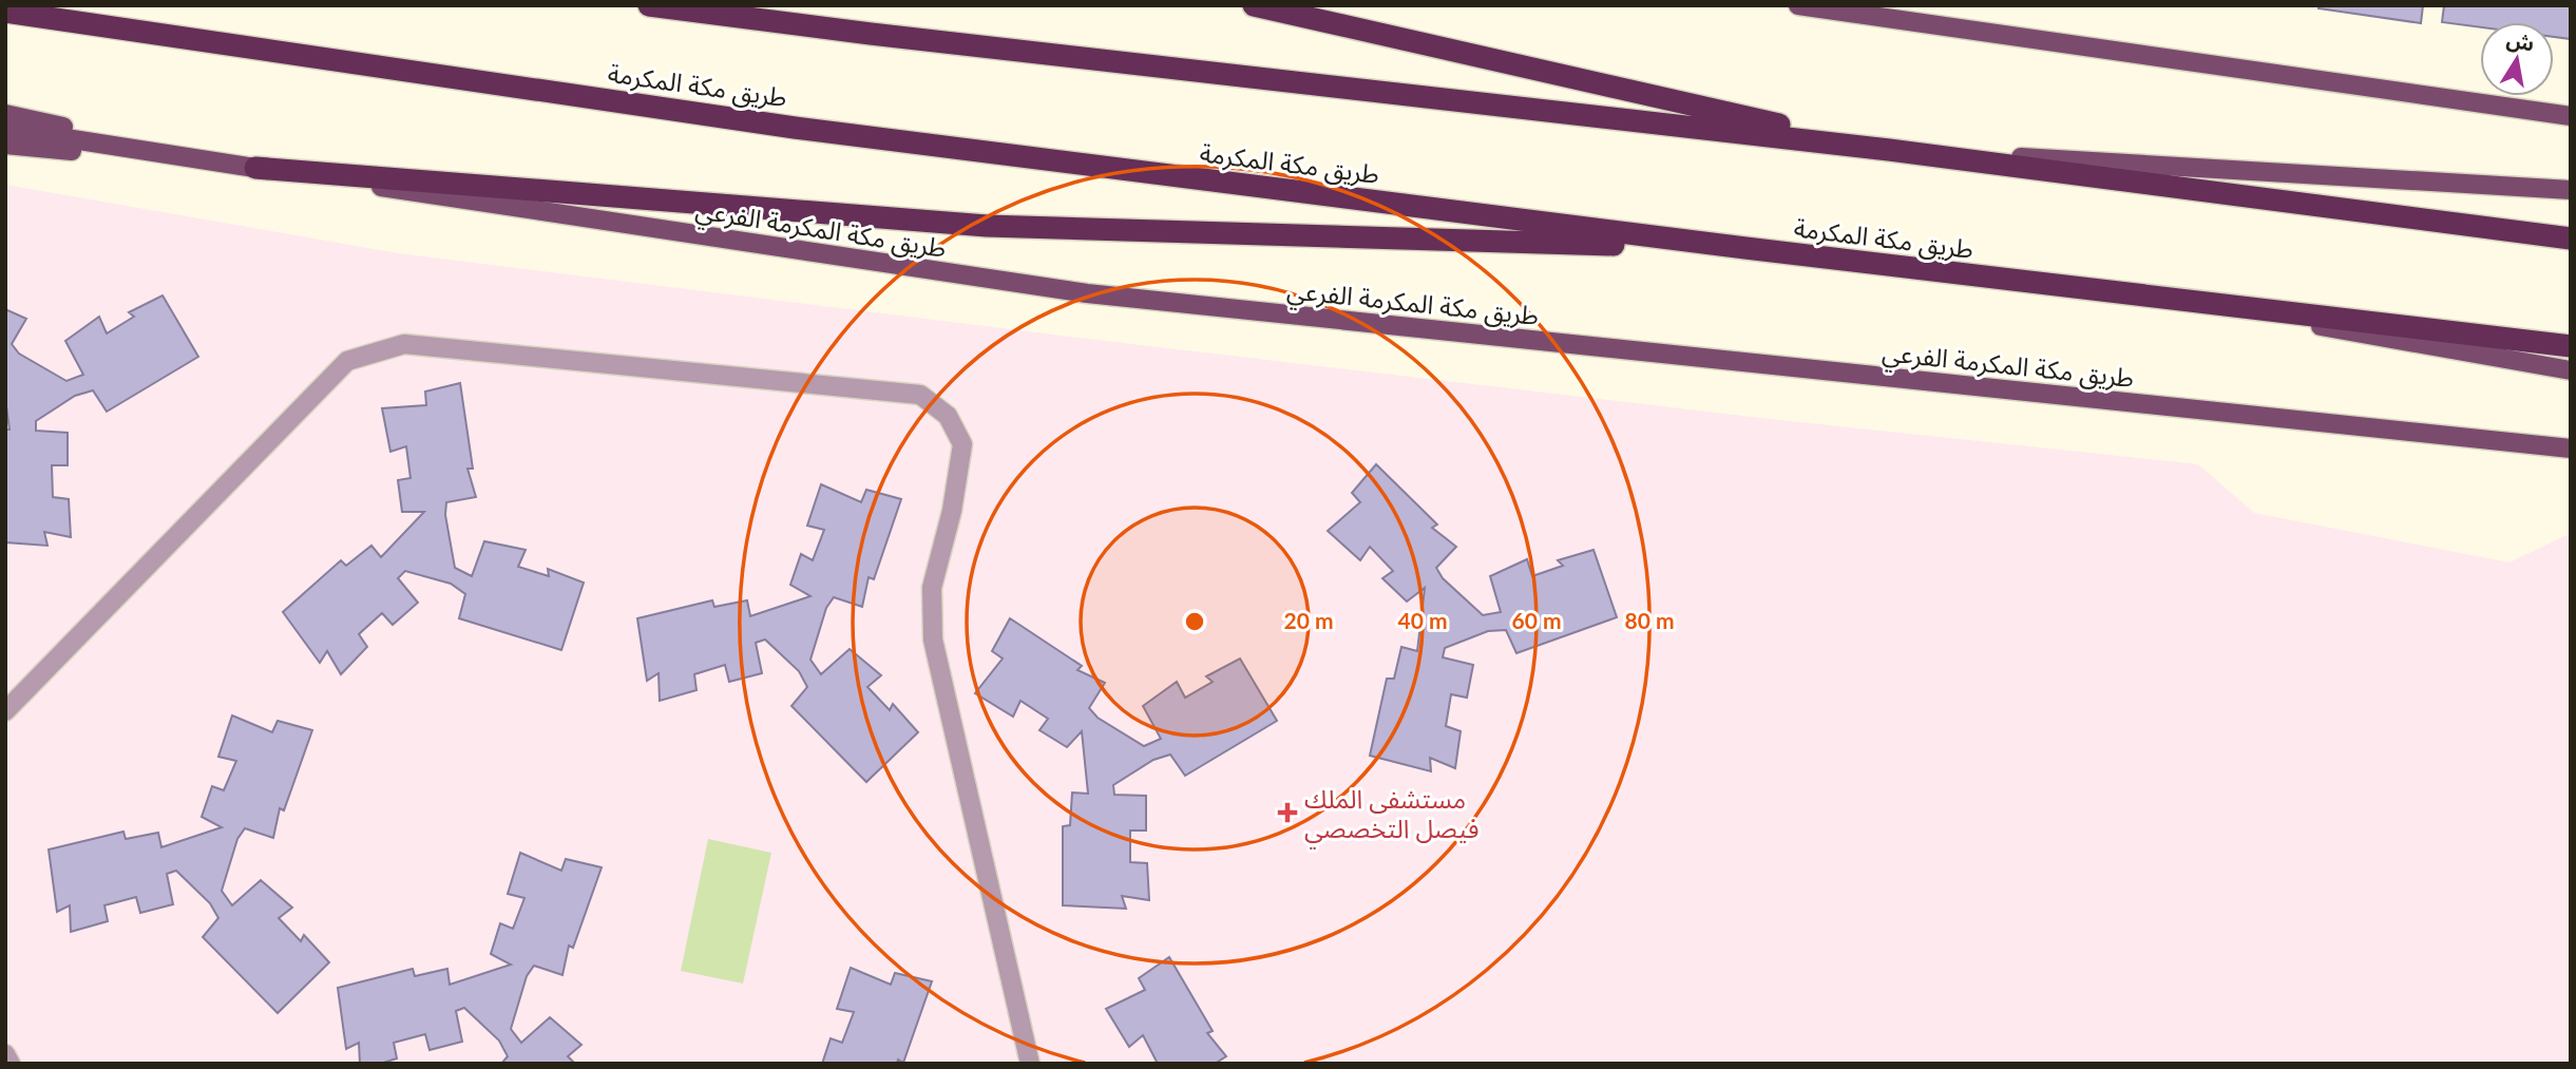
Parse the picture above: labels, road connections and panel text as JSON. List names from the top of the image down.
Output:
{
  "streets": {
    "highway": ["طريق مكة المكرمة"],
    "main road": ["طريق مكة المكرمة الفرعي"]
  },
  "places": {
    "health": ["مستشفى الملك فيصل التخصصي"]
  },
  "north": "top",
  "rings": [
    "20 m",
    "40 m",
    "60 m",
    "80 m"
  ]
}
